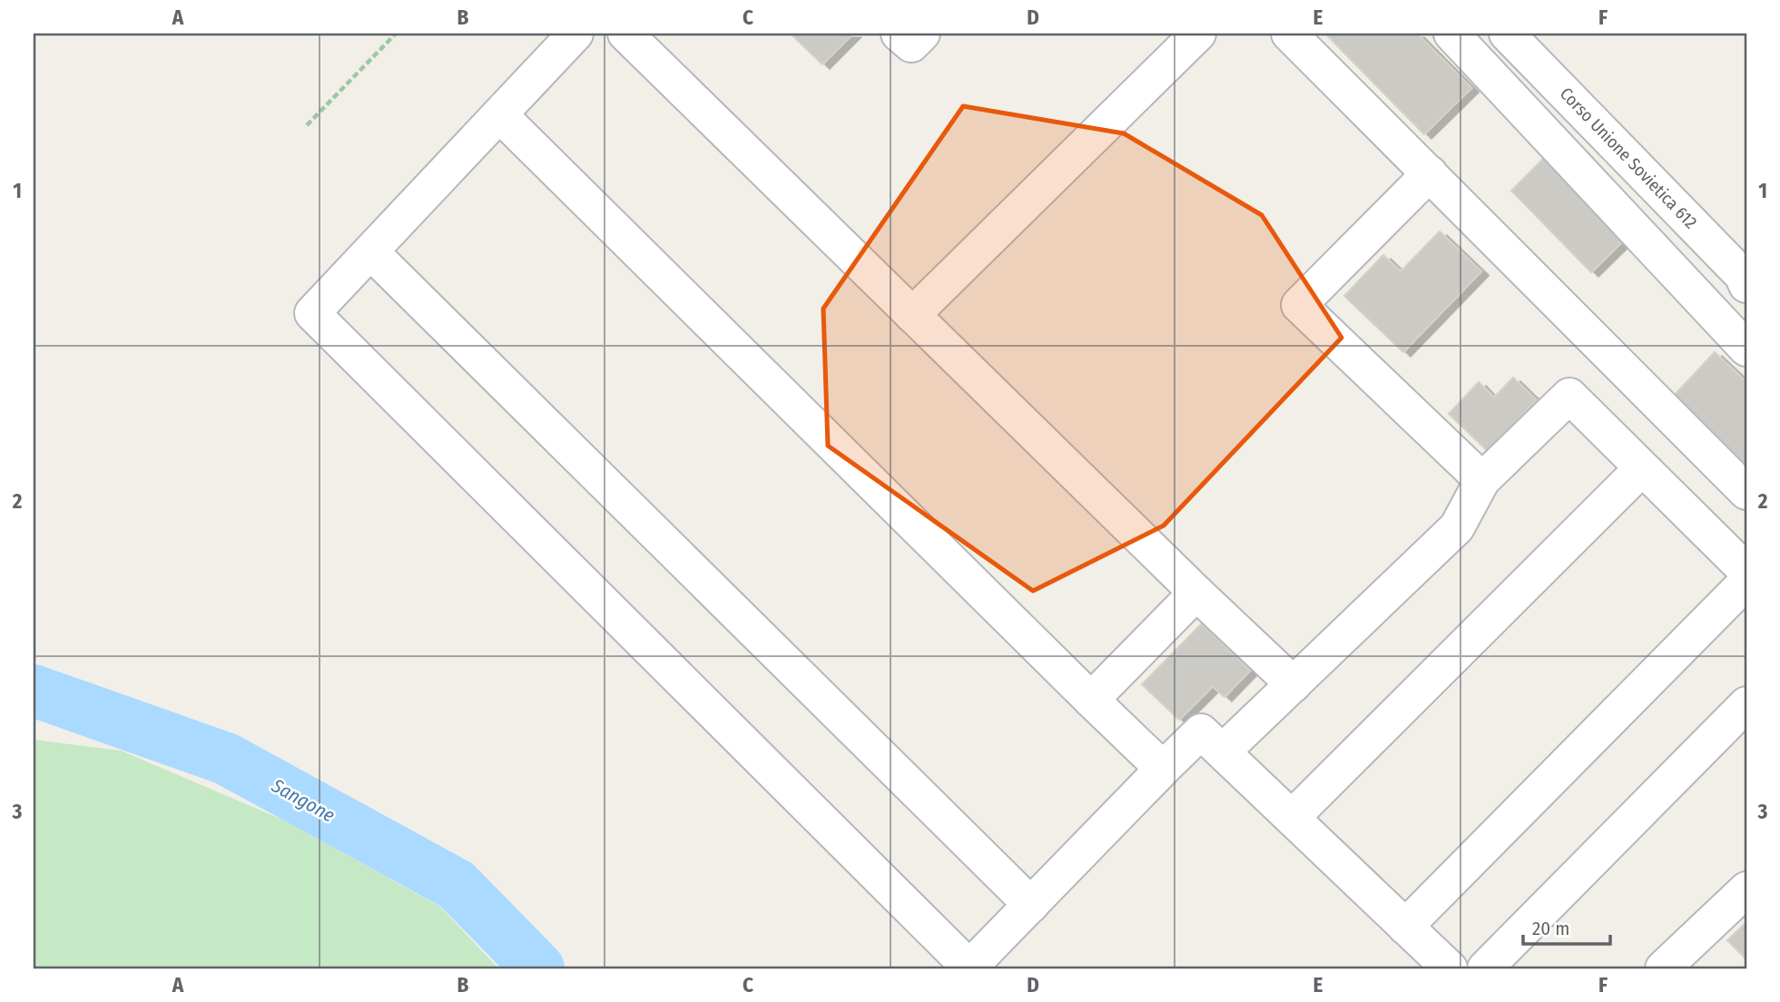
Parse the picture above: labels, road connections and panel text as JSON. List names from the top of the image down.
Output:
{
  "streets": {
    "street": ["Corso Unione Sovietica 612"]
  },
  "water": ["Sangone"],
  "scale_bar": "20 m",
  "grid": {
    "columns": [
      "A",
      "B",
      "C",
      "D",
      "E",
      "F"
    ],
    "rows": ["1", "2", "3"]
  }
}
